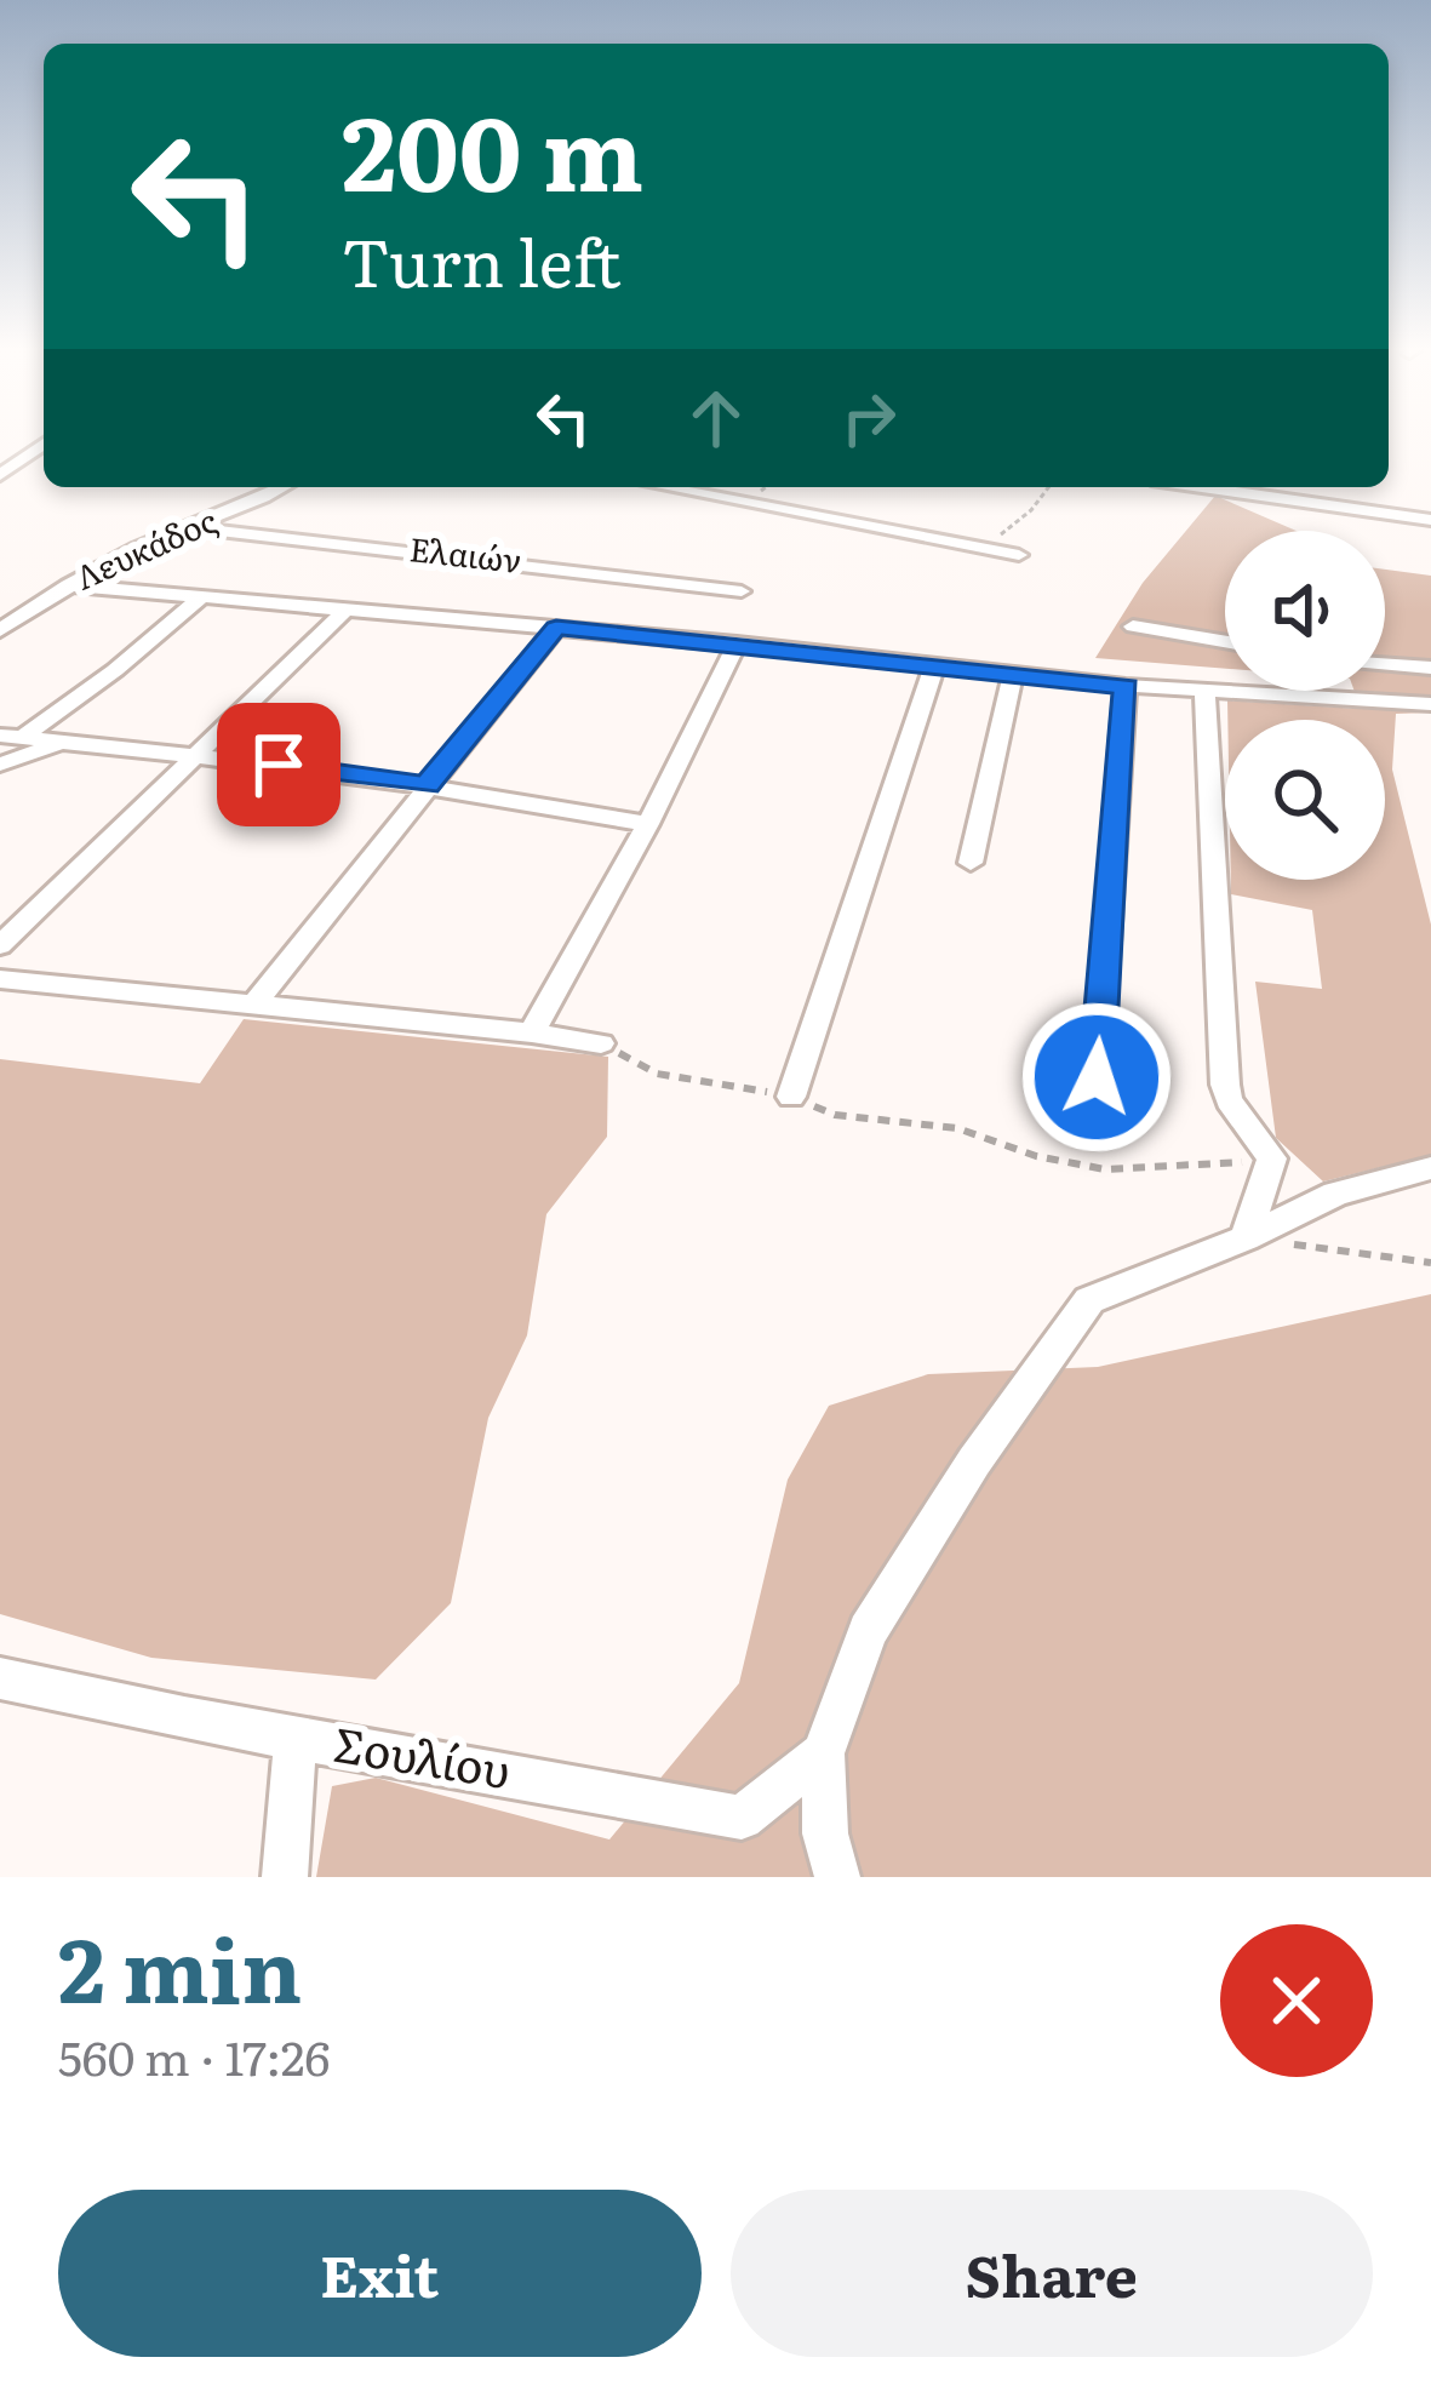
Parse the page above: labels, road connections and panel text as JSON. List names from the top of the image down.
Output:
{
  "streets": {
    "street": ["Λευκάδος", "Ελαιών", "Σουλίου"]
  },
  "crossings": [
    ["Λευκάδος", "Ελαιών"]
  ],
  "page": {
    "turn": ["200 m", "Turn left"],
    "heading": ["2 min", "560 m · 17:26"],
    "buttons": ["Exit", "Share"]
  }
}
